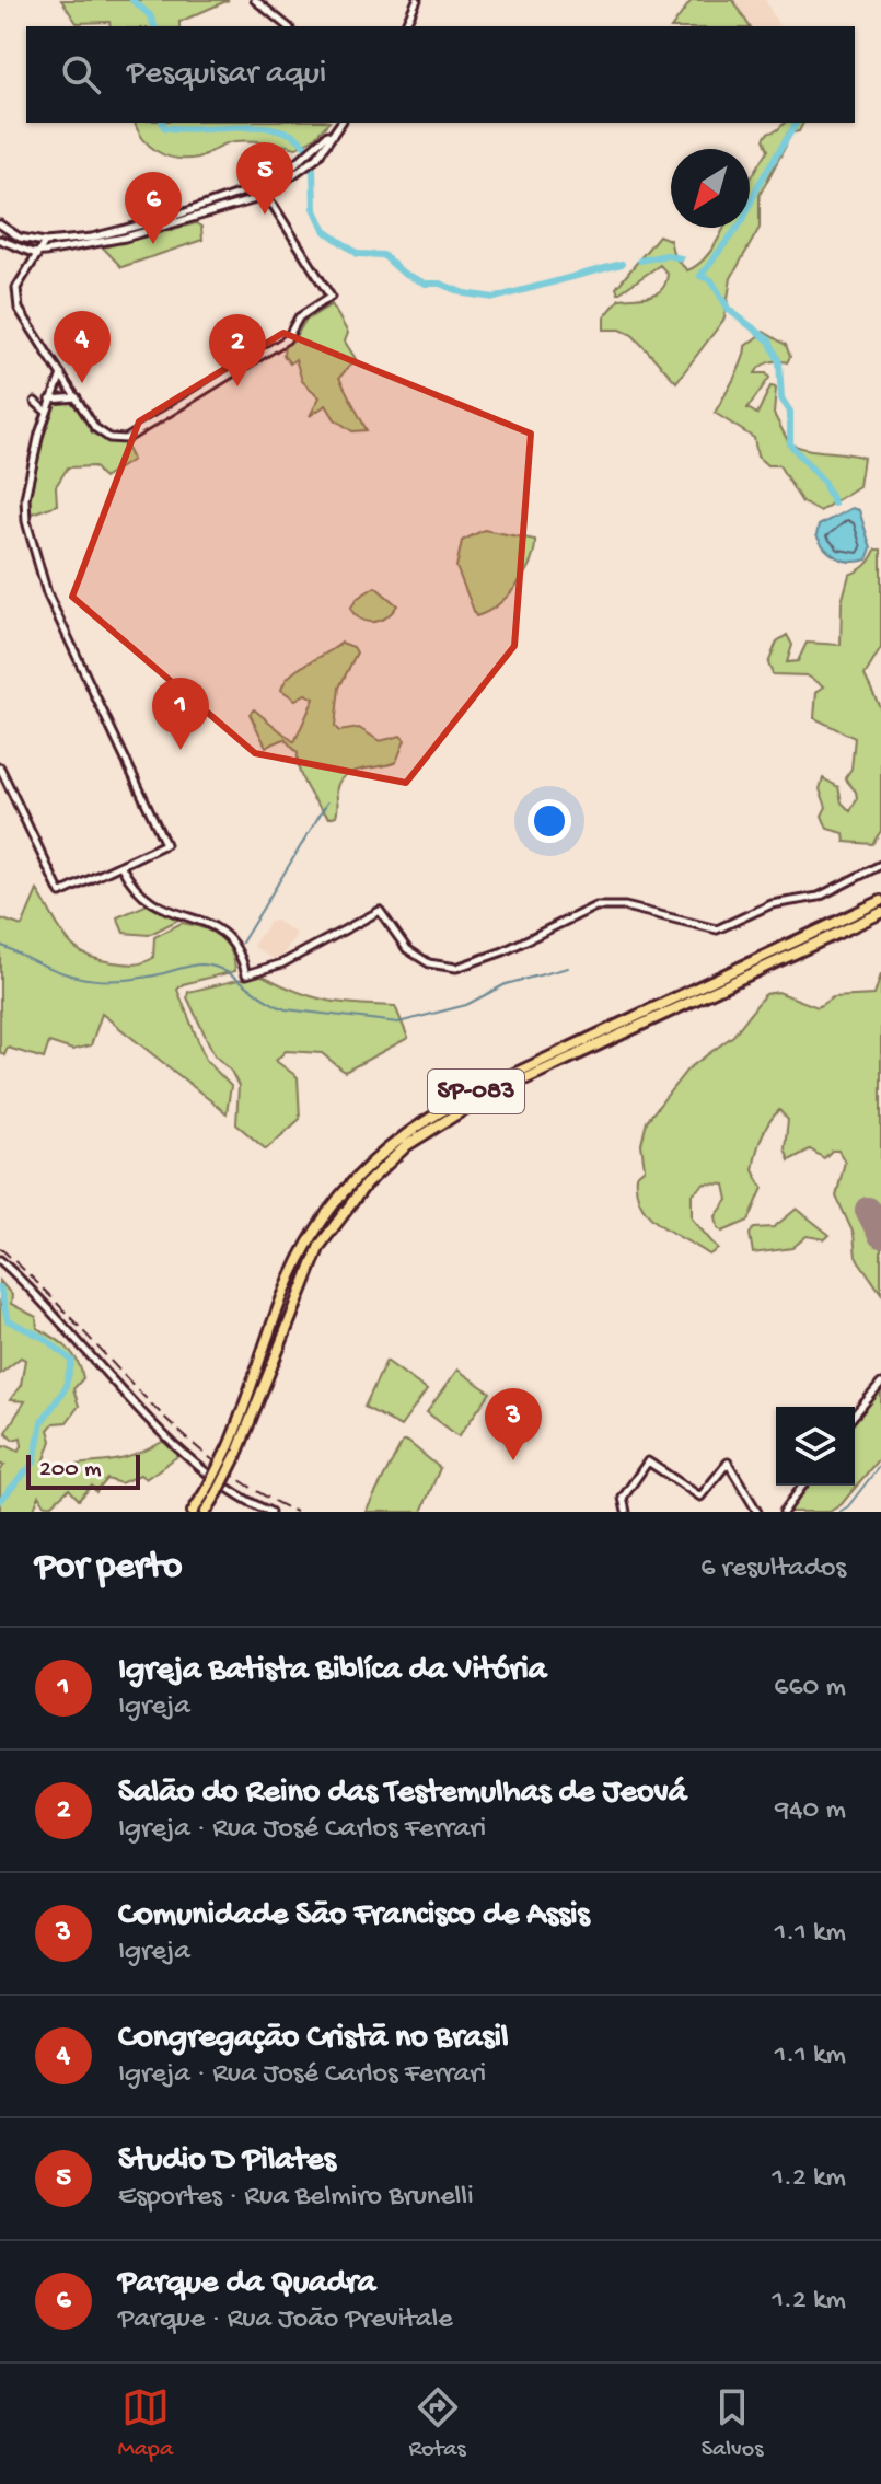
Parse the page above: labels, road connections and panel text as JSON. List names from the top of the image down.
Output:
{
  "streets": {
    "highway": ["SP-083"]
  },
  "scale_bar": "200 m",
  "north": "bottom left",
  "page": {
    "search": "Pesquisar aqui",
    "pins": [
      "5",
      "6",
      "4",
      "2",
      "1",
      "3"
    ],
    "scale": "200 m",
    "heading": ["Por perto", "6 resultados"],
    "list": [
      {
        "mark": "1",
        "name": "Igreja Batista Biblíca da Vitória",
        "note": "Igreja",
        "value": "660 m"
      },
      {
        "mark": "2",
        "name": "Salão do Reino das Testemulhas de Jeová",
        "note": "Igreja · Rua José Carlos Ferrari",
        "value": "940 m"
      },
      {
        "mark": "3",
        "name": "Comunidade São Francisco de Assis",
        "note": "Igreja",
        "value": "1.1 km"
      },
      {
        "mark": "4",
        "name": "Congregação Cristã no Brasil",
        "note": "Igreja · Rua José Carlos Ferrari",
        "value": "1.1 km"
      },
      {
        "mark": "5",
        "name": "Studio D Pilates",
        "note": "Esportes · Rua Belmiro Brunelli",
        "value": "1.2 km"
      },
      {
        "mark": "6",
        "name": "Parque da Quadra",
        "note": "Parque · Rua João Previtale",
        "value": "1.2 km"
      }
    ],
    "nav": ["Mapa", "Rotas", "Salvos"]
  }
}
